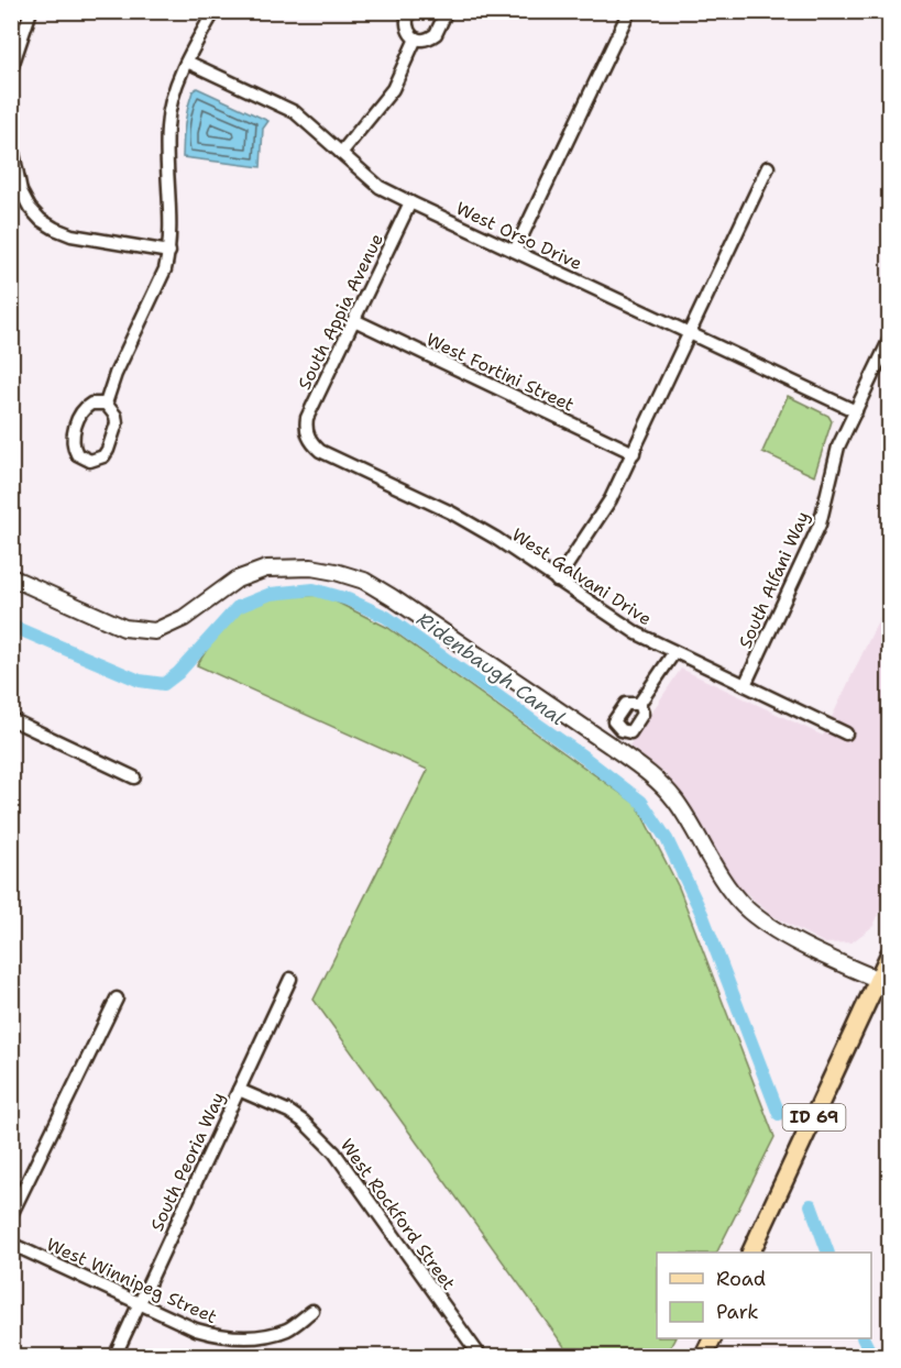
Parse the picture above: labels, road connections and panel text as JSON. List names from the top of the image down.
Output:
{
  "streets": {
    "main road": ["ID 69"],
    "street": [
      "West Orso Drive",
      "South Appia Avenue",
      "West Fortini Street",
      "West Galvani Drive",
      "South Alfani Way",
      "South Peoria Way",
      "West Rockford Street",
      "West Winnipeg Street"
    ]
  },
  "crossings": [
    ["West Orso Drive", "South Appia Avenue"],
    ["West Orso Drive", "South Alfani Way"],
    ["South Appia Avenue", "West Fortini Street"],
    ["South Appia Avenue", "West Galvani Drive"],
    ["West Galvani Drive", "South Alfani Way"],
    ["South Peoria Way", "West Rockford Street"],
    ["South Peoria Way", "West Winnipeg Street"]
  ],
  "water": ["Ridenbaugh Canal"],
  "legend": ["Road", "Park"]
}
